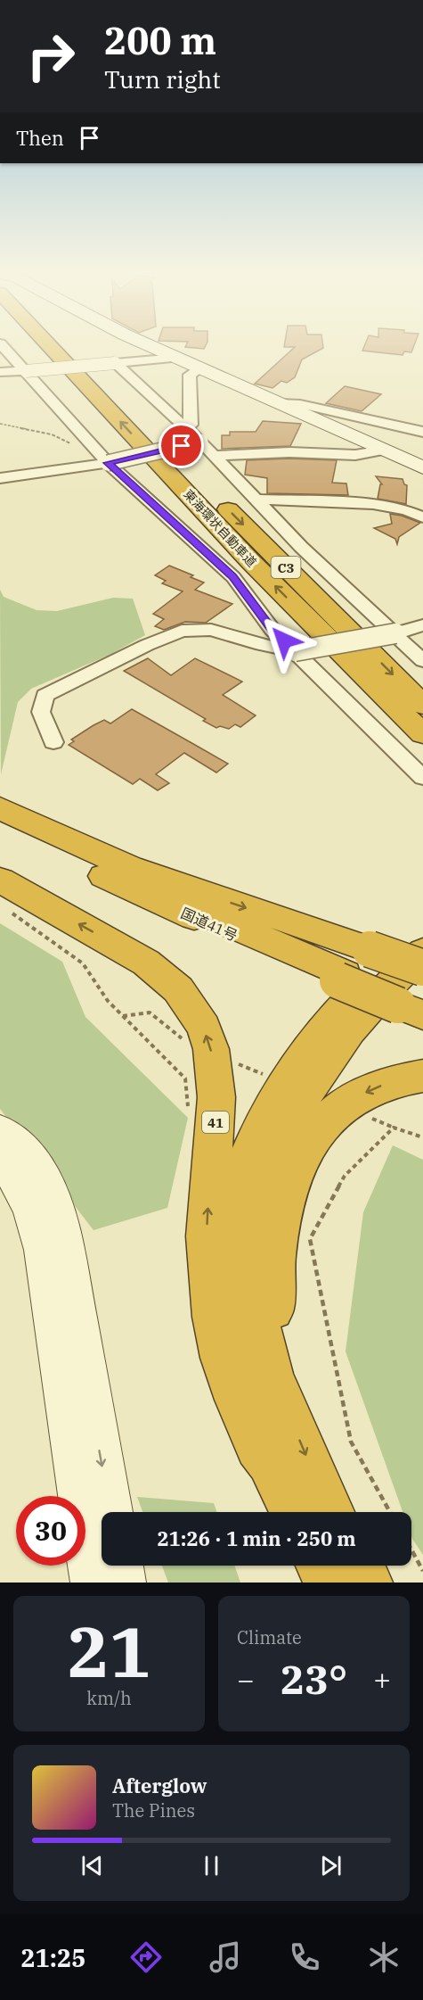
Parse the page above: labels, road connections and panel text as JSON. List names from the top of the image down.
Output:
{
  "streets": {
    "highway": [
      "東海環状自動車道",
      "C3",
      "国道41号",
      "41"
    ]
  },
  "page": {
    "turn": ["200 m", "Turn right"],
    "then": "Then",
    "limit": "30",
    "trip": "21:26 · 1 min · 250 m",
    "tile": [
      ["21", "km/h"],
      "Climate"
    ],
    "heat": ["−", "23°", "+"],
    "song": ["Afterglow", "The Pines"],
    "tabs": "21:25"
  }
}
